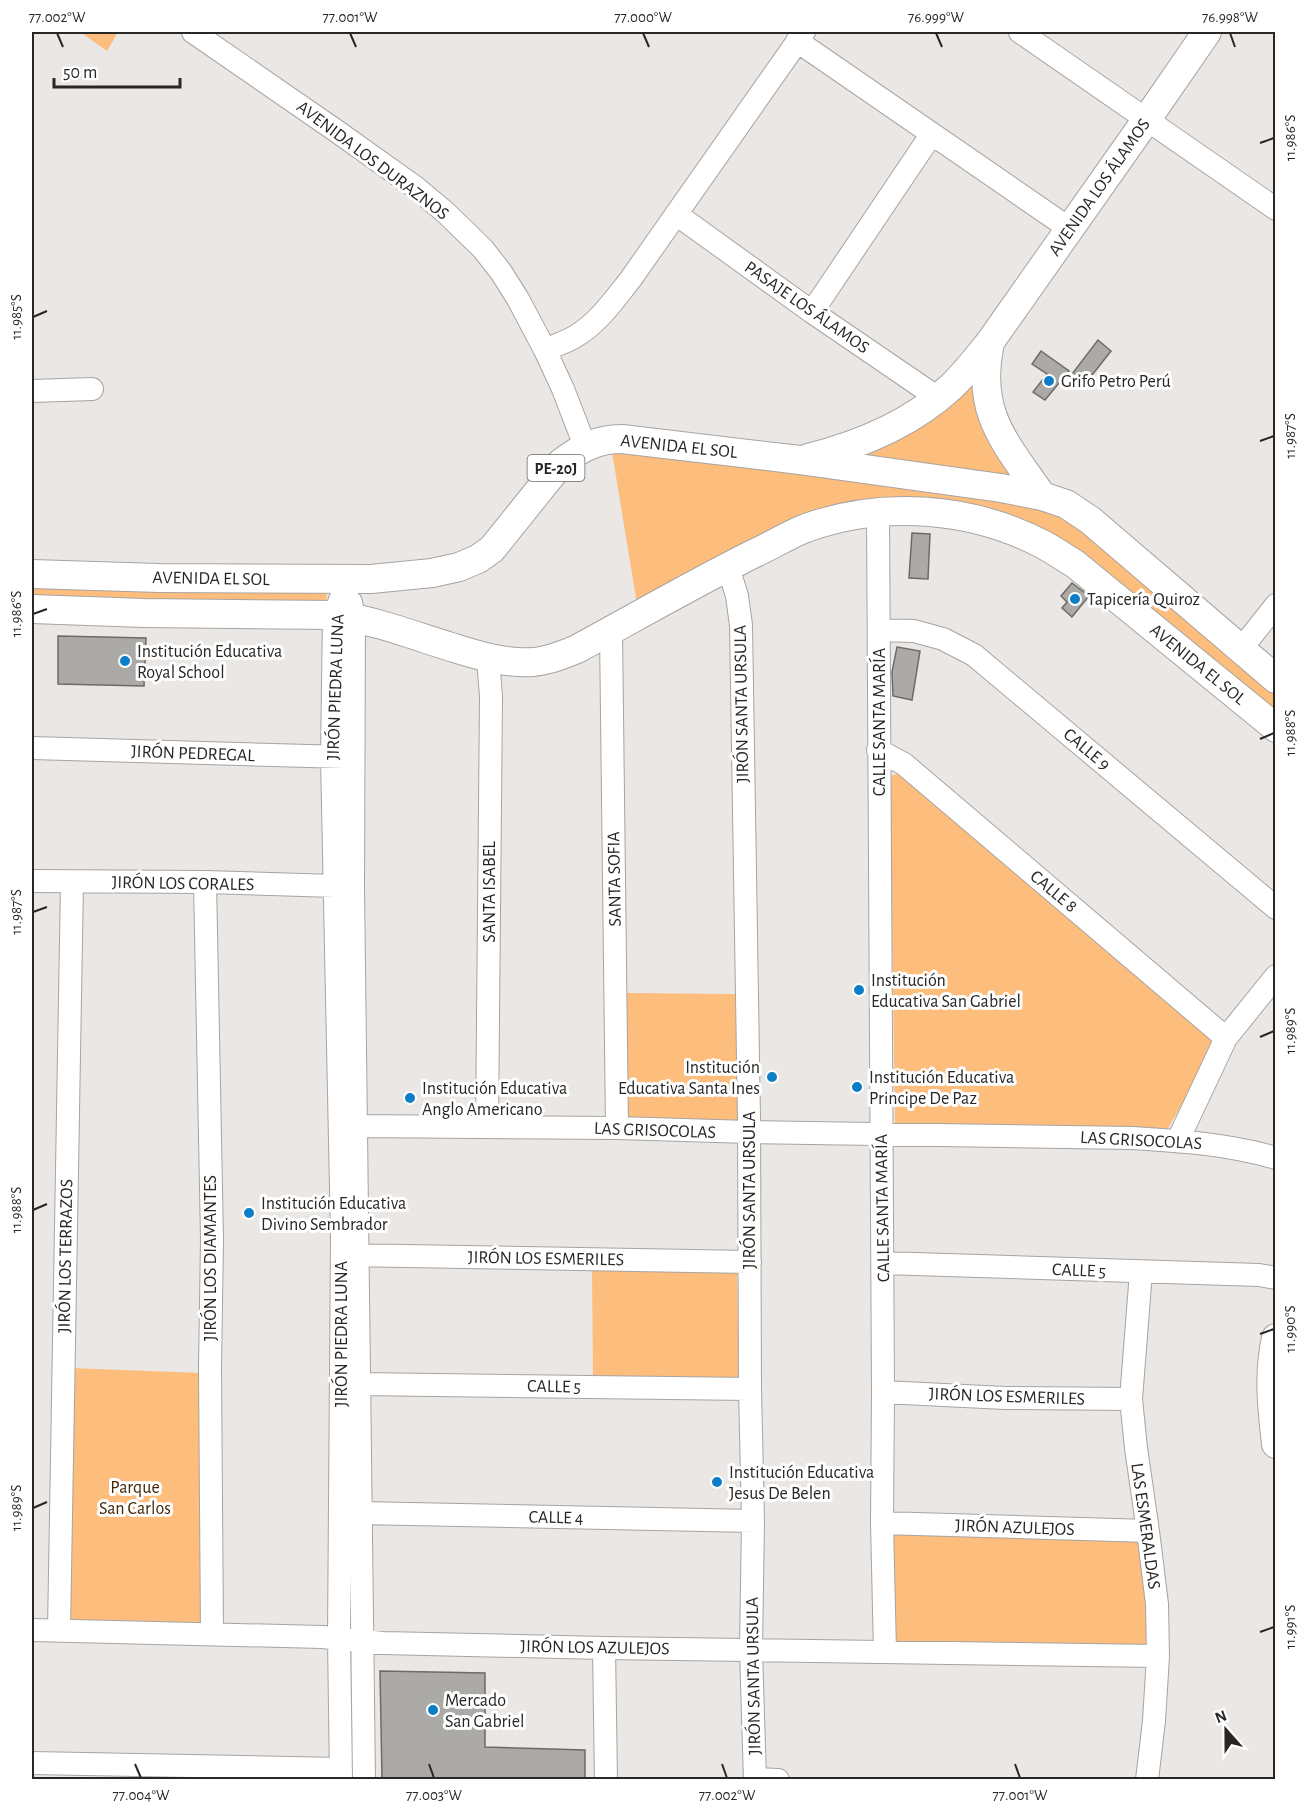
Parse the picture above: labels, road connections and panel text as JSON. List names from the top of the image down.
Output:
{
  "streets": {
    "main road": ["AVENIDA LOS ÁLAMOS", "AVENIDA EL SOL", "PE-20J"],
    "street": [
      "AVENIDA LOS DURAZNOS",
      "PASAJE LOS ÁLAMOS",
      "JIRÓN PIEDRA LUNA",
      "JIRÓN SANTA URSULA",
      "CALLE SANTA MARÍA",
      "CALLE 9",
      "JIRÓN PEDREGAL",
      "SANTA SOFIA",
      "JIRÓN LOS CORALES",
      "CALLE 8",
      "SANTA ISABEL",
      "LAS GRISOCOLAS",
      "JIRÓN LOS TERRAZOS",
      "JIRÓN LOS DIAMANTES",
      "JIRÓN LOS ESMERILES",
      "CALLE 5",
      "CALLE 4",
      "LAS ESMERALDAS",
      "JIRÓN AZULEJOS",
      "JIRÓN LOS AZULEJOS"
    ]
  },
  "crossings": [
    ["AVENIDA LOS DURAZNOS", "AVENIDA EL SOL"],
    ["AVENIDA LOS ÁLAMOS", "PASAJE LOS ÁLAMOS"],
    ["AVENIDA LOS ÁLAMOS", "AVENIDA EL SOL"],
    ["AVENIDA EL SOL", "JIRÓN PIEDRA LUNA"],
    ["AVENIDA EL SOL", "JIRÓN SANTA URSULA"],
    ["AVENIDA EL SOL", "CALLE SANTA MARÍA"],
    ["AVENIDA EL SOL", "SANTA SOFIA"],
    ["AVENIDA EL SOL", "SANTA ISABEL"],
    ["JIRÓN PIEDRA LUNA", "JIRÓN PEDREGAL"],
    ["JIRÓN PIEDRA LUNA", "JIRÓN LOS CORALES"],
    ["JIRÓN PIEDRA LUNA", "LAS GRISOCOLAS"],
    ["JIRÓN PIEDRA LUNA", "JIRÓN LOS ESMERILES"],
    ["JIRÓN PIEDRA LUNA", "CALLE 5"],
    ["JIRÓN PIEDRA LUNA", "CALLE 4"],
    ["JIRÓN PIEDRA LUNA", "JIRÓN LOS AZULEJOS"],
    ["JIRÓN SANTA URSULA", "LAS GRISOCOLAS"],
    ["JIRÓN SANTA URSULA", "JIRÓN LOS ESMERILES"],
    ["JIRÓN SANTA URSULA", "CALLE 5"],
    ["JIRÓN SANTA URSULA", "CALLE 4"],
    ["JIRÓN SANTA URSULA", "JIRÓN LOS AZULEJOS"],
    ["CALLE SANTA MARÍA", "CALLE 9"],
    ["CALLE SANTA MARÍA", "CALLE 8"],
    ["CALLE SANTA MARÍA", "LAS GRISOCOLAS"],
    ["CALLE SANTA MARÍA", "JIRÓN LOS ESMERILES"],
    ["CALLE SANTA MARÍA", "CALLE 5"],
    ["CALLE SANTA MARÍA", "JIRÓN AZULEJOS"],
    ["CALLE SANTA MARÍA", "JIRÓN LOS AZULEJOS"],
    ["SANTA SOFIA", "LAS GRISOCOLAS"],
    ["JIRÓN LOS CORALES", "JIRÓN LOS TERRAZOS"],
    ["JIRÓN LOS CORALES", "JIRÓN LOS DIAMANTES"],
    ["SANTA ISABEL", "LAS GRISOCOLAS"],
    ["JIRÓN LOS TERRAZOS", "JIRÓN LOS AZULEJOS"],
    ["JIRÓN LOS DIAMANTES", "JIRÓN LOS AZULEJOS"],
    ["JIRÓN LOS ESMERILES", "LAS ESMERALDAS"],
    ["CALLE 5", "LAS ESMERALDAS"],
    ["LAS ESMERALDAS", "JIRÓN AZULEJOS"],
    ["LAS ESMERALDAS", "JIRÓN LOS AZULEJOS"]
  ],
  "parks": ["Parque San Carlos"],
  "places": [
    "Grifo Petro Perú",
    "Tapicería Quiroz",
    "Institución Educativa Royal School",
    "Institución Educativa San Gabriel",
    "Institución Educativa Santa Ines",
    "Institución Educativa Principe De Paz",
    "Institución Educativa Anglo Americano",
    "Institución Educativa Divino Sembrador",
    "Institución Educativa Jesus De Belen",
    "Mercado San Gabriel"
  ],
  "scale_bar": "50 m",
  "north": "top",
  "coordinates": [
    "77.002°W",
    "77.001°W",
    "77.000°W",
    "76.999°W",
    "76.998°W",
    "11.986°S",
    "11.985°S",
    "11.987°S",
    "11.988°S",
    "11.989°S",
    "11.990°S",
    "11.991°S",
    "77.004°W",
    "77.003°W"
  ]
}
